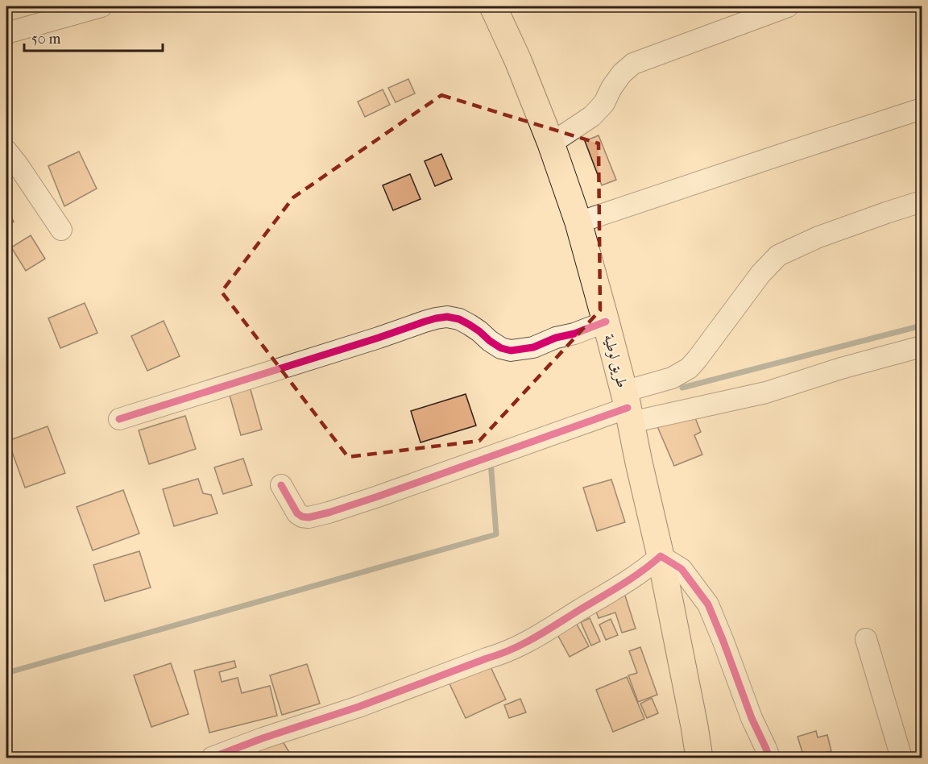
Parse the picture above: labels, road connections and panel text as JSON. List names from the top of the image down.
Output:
{
  "streets": {
    "main road": ["طريق لوطية"]
  },
  "scale_bar": "50 m"
}
